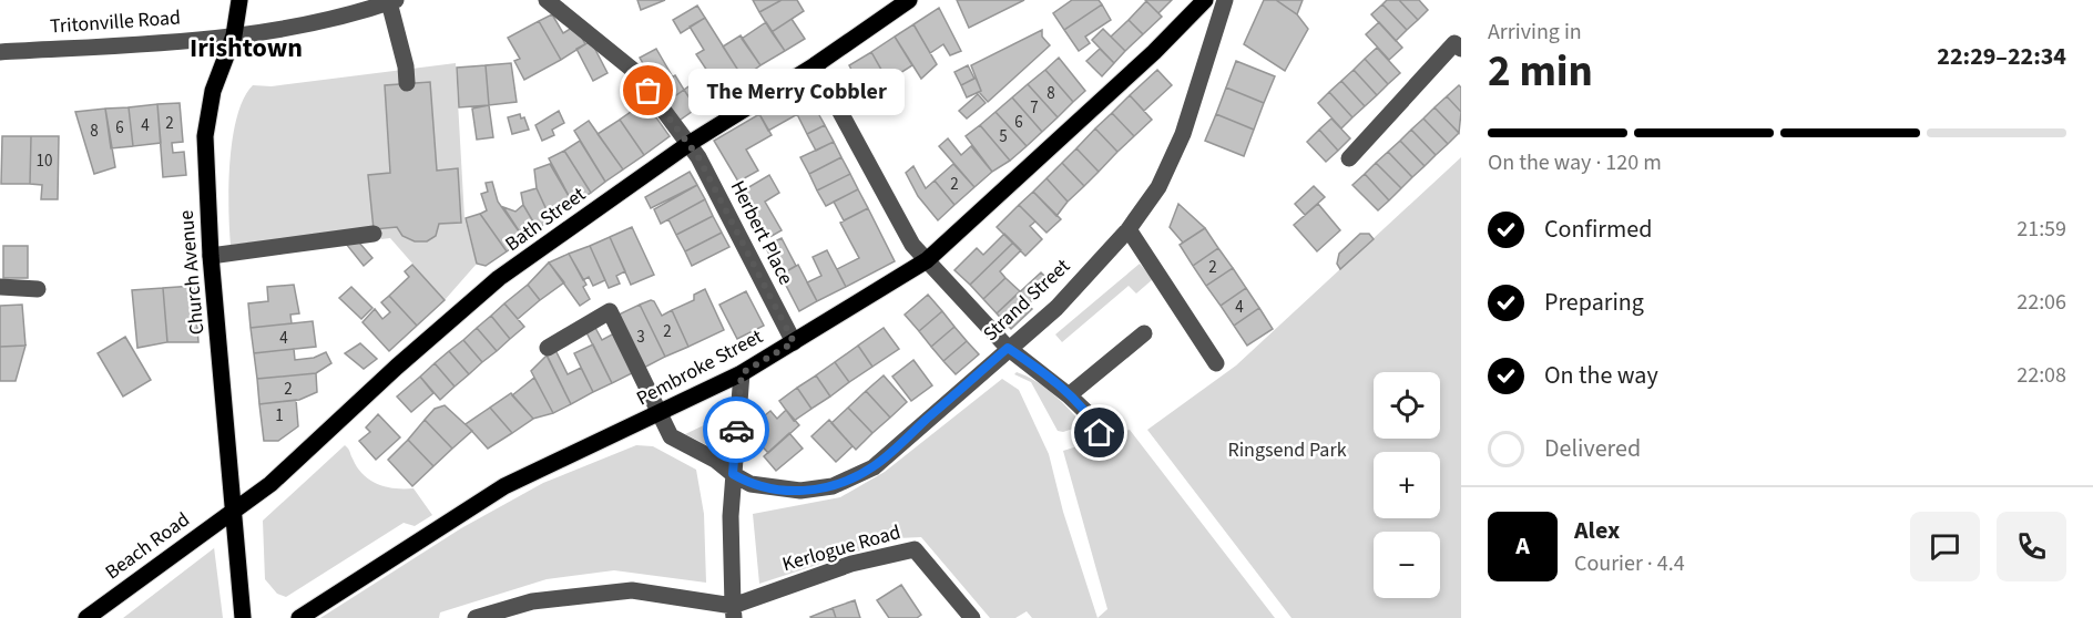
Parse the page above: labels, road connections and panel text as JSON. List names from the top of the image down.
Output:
{
  "streets": {
    "main road": [
      "Bath Street",
      "Church Avenue",
      "Pembroke Street",
      "Beach Road"
    ],
    "street": [
      "Tritonville Road",
      "Herbert Place",
      "Strand Street",
      "Kerlogue Road"
    ]
  },
  "crossings": [
    ["Tritonville Road", "Church Avenue"],
    ["Bath Street", "Herbert Place"],
    ["Bath Street", "Church Avenue"],
    ["Bath Street", "Beach Road"],
    ["Herbert Place", "Pembroke Street"],
    ["Church Avenue", "Beach Road"]
  ],
  "districts": ["Irishtown"],
  "parks": ["Ringsend Park"],
  "places": ["The Merry Cobbler"],
  "house_numbers": [
    "8",
    "7",
    "6",
    "2",
    "4",
    "6",
    "8",
    "5",
    "10",
    "2",
    "2",
    "4",
    "2",
    "3",
    "4",
    "2",
    "1"
  ],
  "page": {
    "heading": ["2 min", "Arriving in", "22:29–22:34"],
    "panel": ["Alex", "Courier · 4.4"],
    "bubble": "The Merry Cobbler",
    "bar": "On the way · 120 m",
    "list": [
      ["Confirmed", "21:59"],
      ["Preparing", "22:06"],
      ["On the way", "22:08"],
      "Delivered"
    ],
    "map_buttons": ["+", "−"],
    "round": "A"
  }
}
